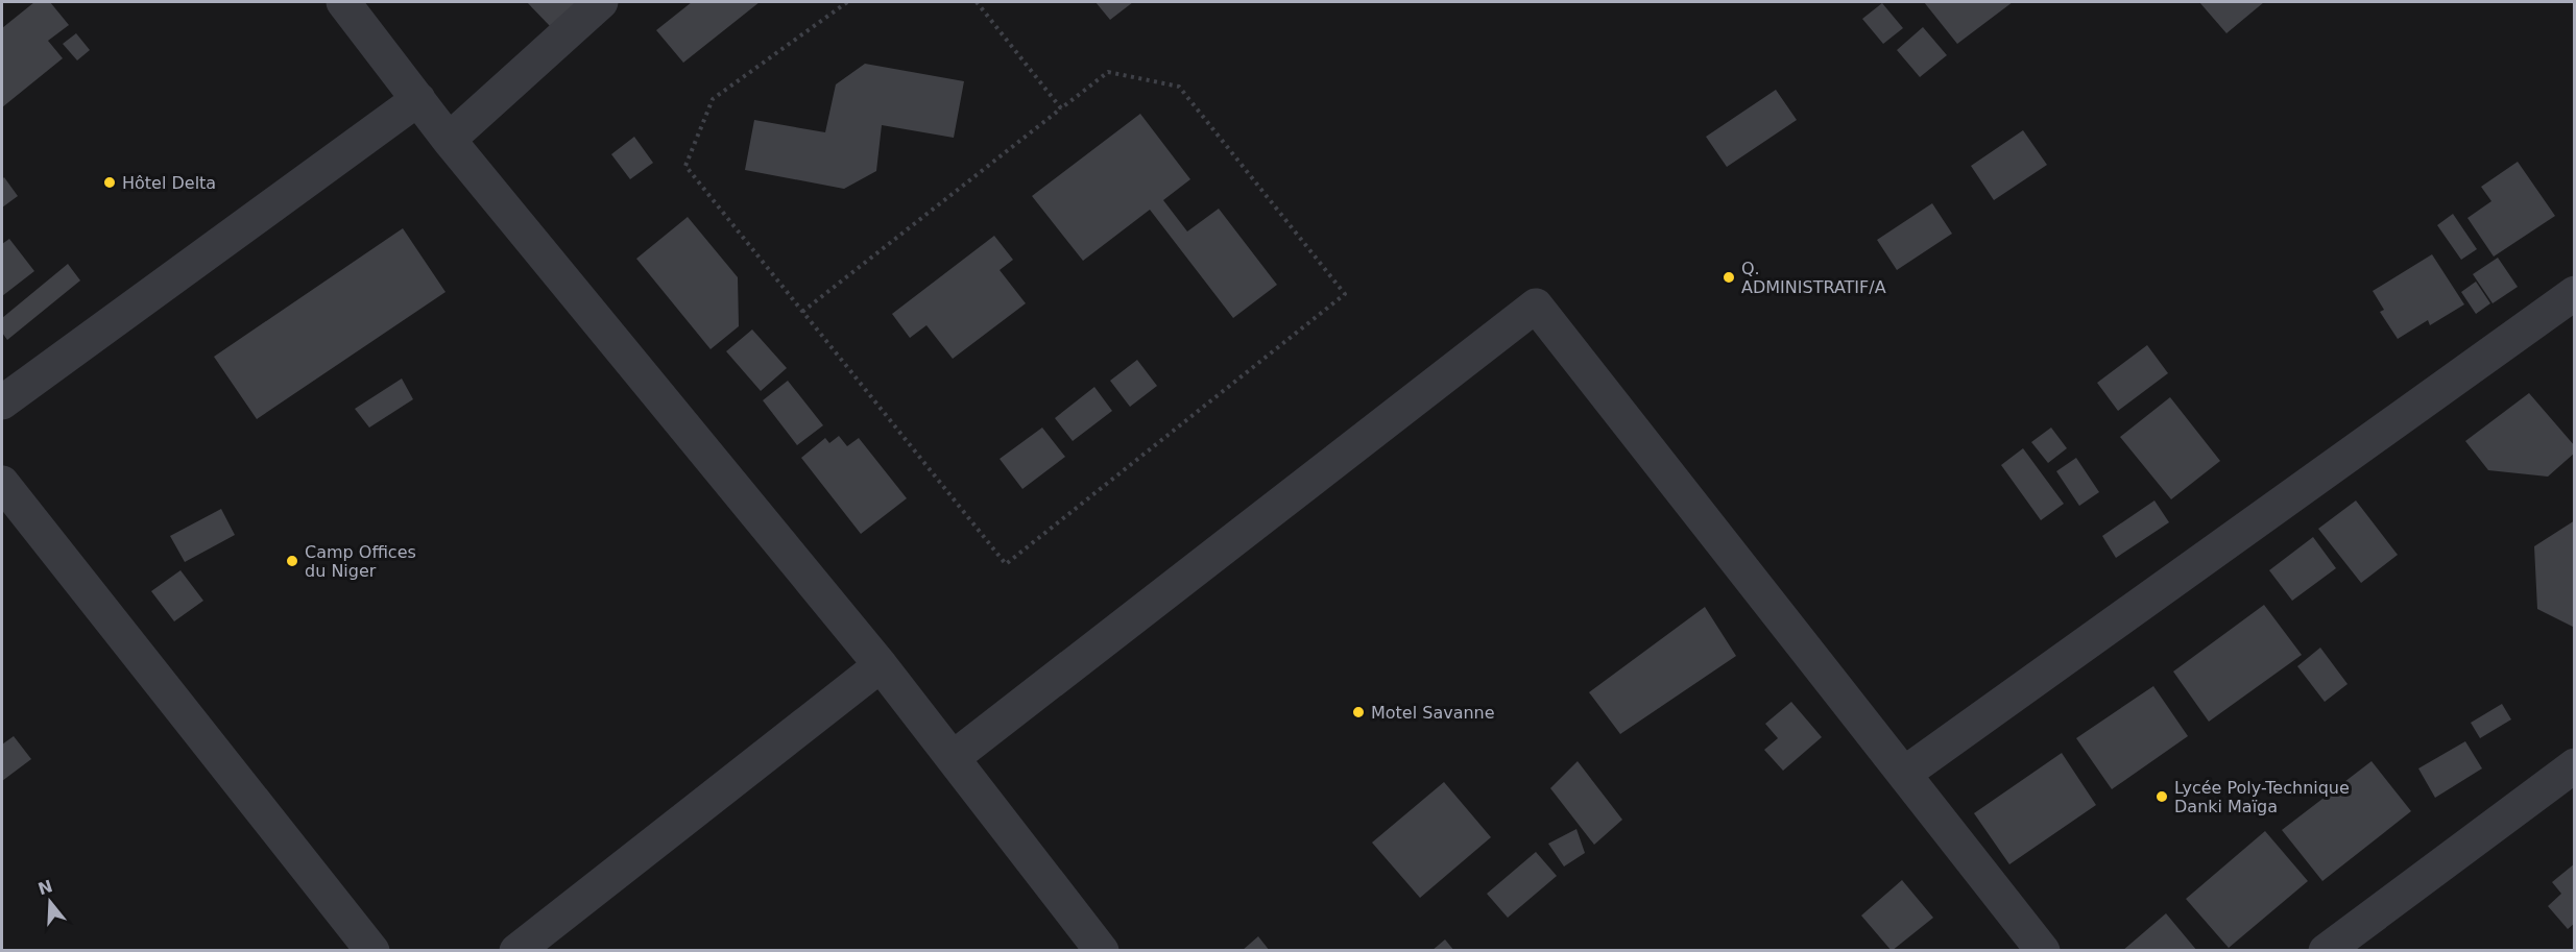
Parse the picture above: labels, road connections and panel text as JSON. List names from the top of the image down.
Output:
{
  "places": [
    "Hôtel Delta",
    "Q. ADMINISTRATIF/A",
    "Camp Offices du Niger",
    "Motel Savanne",
    "Lycée Poly-Technique Danki Maïga"
  ],
  "north": "top"
}
